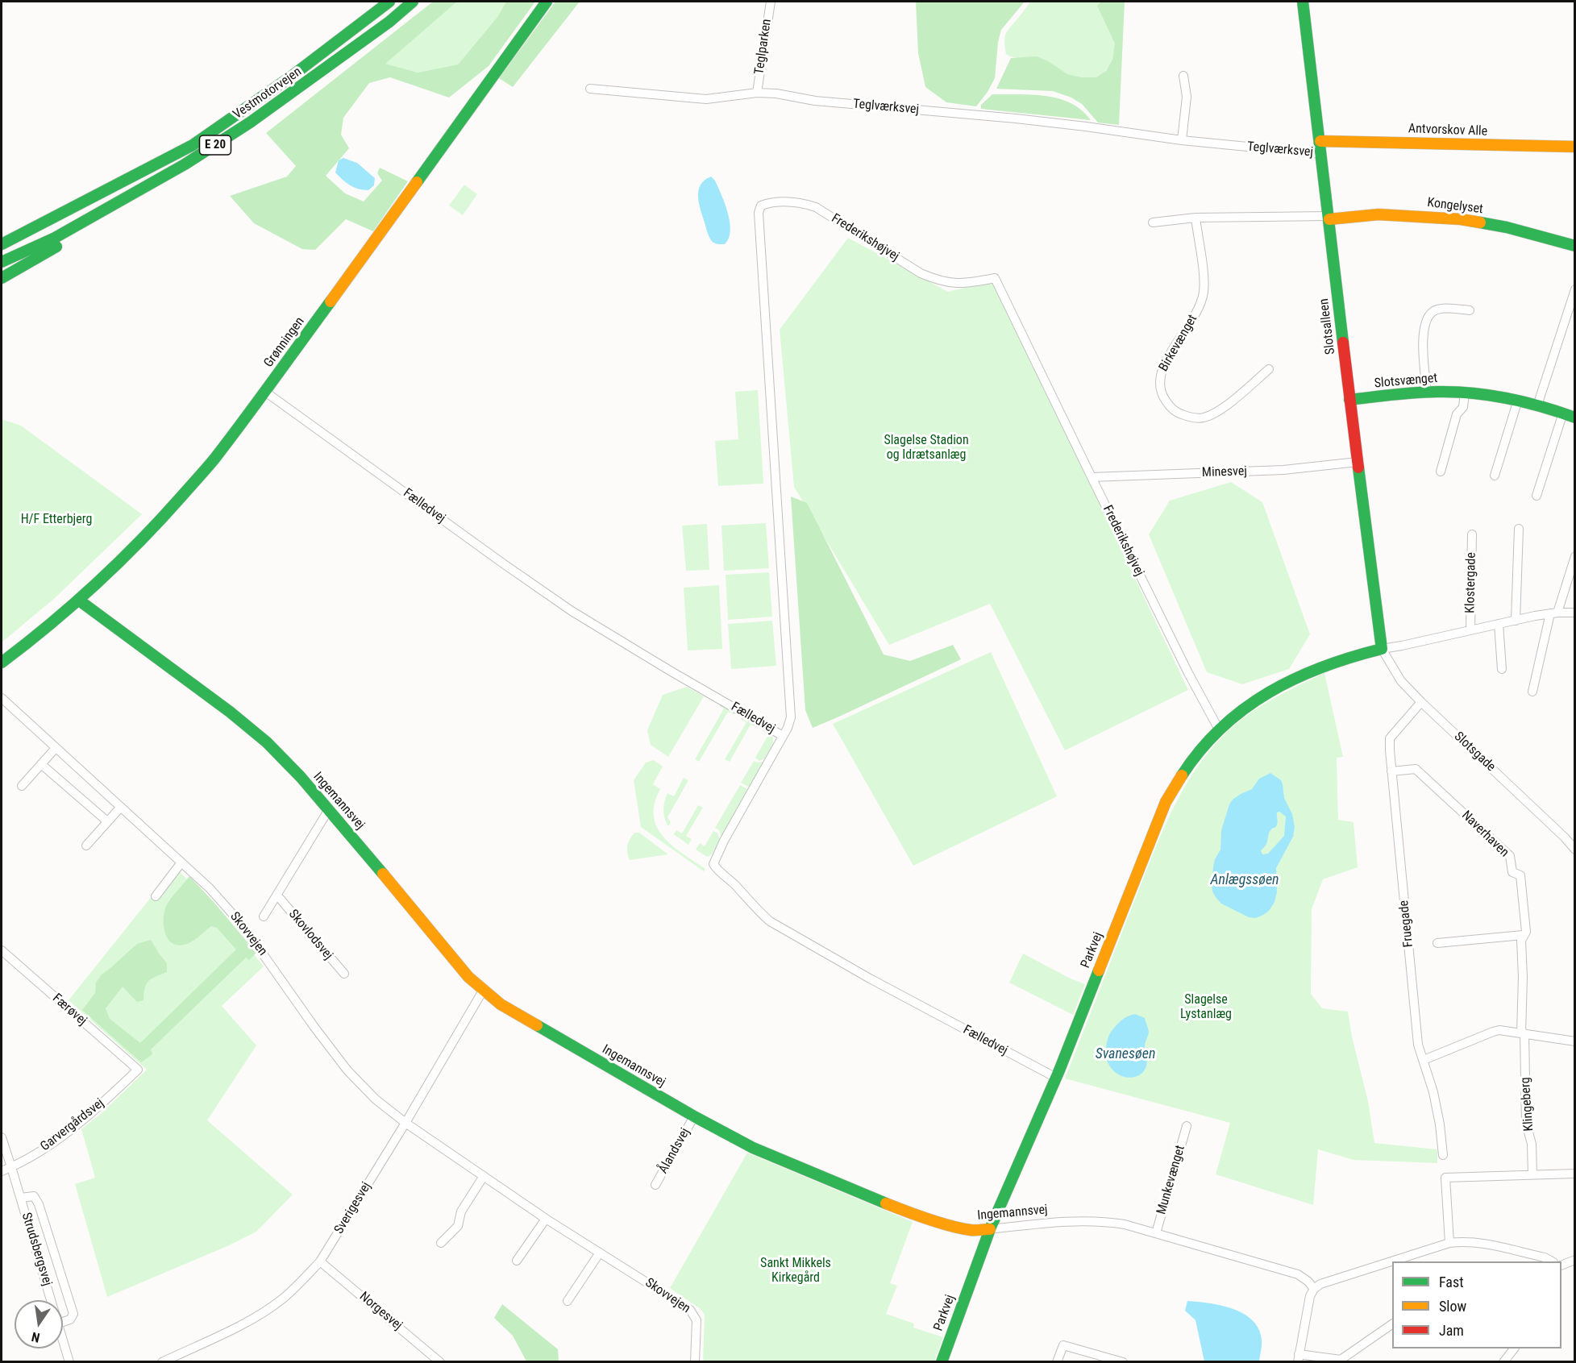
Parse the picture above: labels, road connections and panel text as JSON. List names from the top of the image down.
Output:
{
  "streets": {
    "main road": [
      "Vestmotorvejen",
      "Antvorskov Alle",
      "E 20",
      "Kongelyset",
      "Slotsalleen",
      "Grønningen",
      "Slotsvænget",
      "Ingemannsvej",
      "Parkvej"
    ],
    "street": [
      "Teglparken",
      "Teglværksvej",
      "Frederikshøjvej",
      "Birkevænget",
      "Minesvej",
      "Fælledvej",
      "Klostergade",
      "Slotsgade",
      "Naverhaven",
      "Fruegade",
      "Skovvejen",
      "Skovlodsvej",
      "Færøvej",
      "Klingeberg",
      "Garvergårdsvej",
      "Ålandsvej",
      "Munkevænget",
      "Sverigesvej",
      "Strudsbergsvej",
      "Norgesvej"
    ]
  },
  "crossings": [
    ["Teglparken", "Teglværksvej"],
    ["Teglværksvej", "Slotsalleen"],
    ["Antvorskov Alle", "Slotsalleen"],
    ["Kongelyset", "Slotsalleen"],
    ["Frederikshøjvej", "Minesvej"],
    ["Frederikshøjvej", "Fælledvej"],
    ["Frederikshøjvej", "Parkvej"],
    ["Slotsalleen", "Slotsvænget"],
    ["Slotsalleen", "Minesvej"],
    ["Slotsalleen", "Klostergade"],
    ["Slotsalleen", "Slotsgade"],
    ["Slotsalleen", "Parkvej"],
    ["Grønningen", "Fælledvej"],
    ["Grønningen", "Ingemannsvej"],
    ["Fælledvej", "Parkvej"],
    ["Klostergade", "Slotsgade"],
    ["Klostergade", "Parkvej"],
    ["Slotsgade", "Fruegade"],
    ["Slotsgade", "Parkvej"],
    ["Ingemannsvej", "Skovlodsvej"],
    ["Ingemannsvej", "Parkvej"],
    ["Ingemannsvej", "Ålandsvej"],
    ["Ingemannsvej", "Munkevænget"],
    ["Ingemannsvej", "Sverigesvej"],
    ["Naverhaven", "Fruegade"],
    ["Naverhaven", "Klingeberg"],
    ["Skovvejen", "Sverigesvej"],
    ["Færøvej", "Garvergårdsvej"],
    ["Garvergårdsvej", "Strudsbergsvej"],
    ["Sverigesvej", "Norgesvej"]
  ],
  "water": ["Anlægssøen", "Svanesøen"],
  "parks": [
    "Slagelse Stadion og Idrætsanlæg",
    "H/F Etterbjerg",
    "Slagelse Lystanlæg",
    "Sankt Mikkels Kirkegård"
  ],
  "legend": ["Fast", "Slow", "Jam"],
  "north": "bottom"
}
